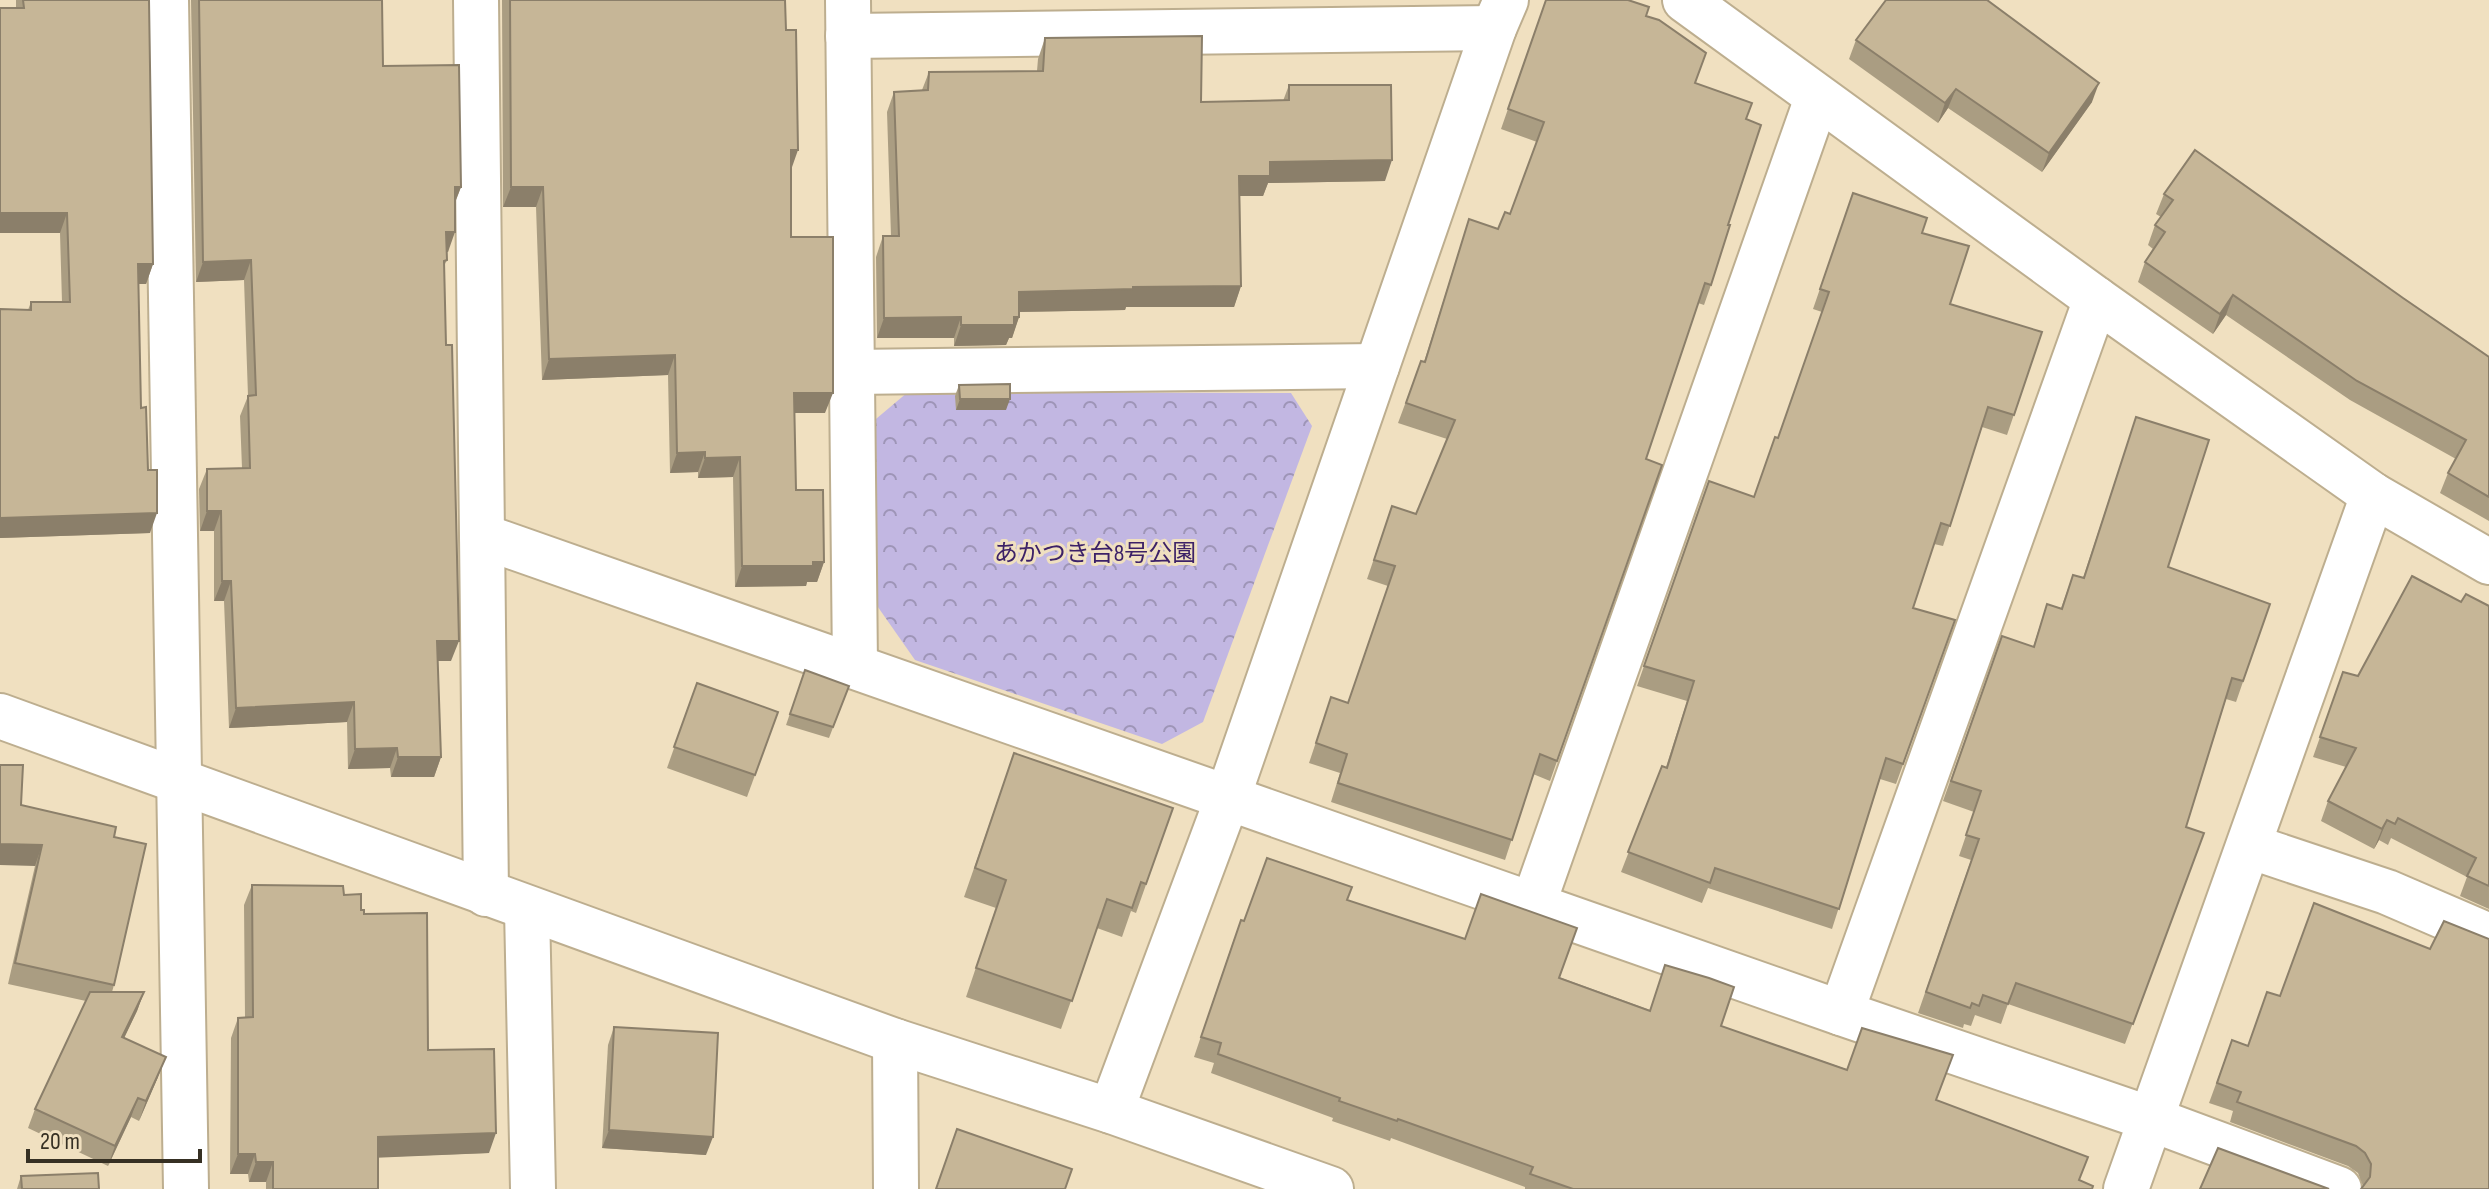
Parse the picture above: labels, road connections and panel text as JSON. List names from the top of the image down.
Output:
{
  "parks": ["あかつき台8号公園"],
  "scale_bar": "20 m"
}
